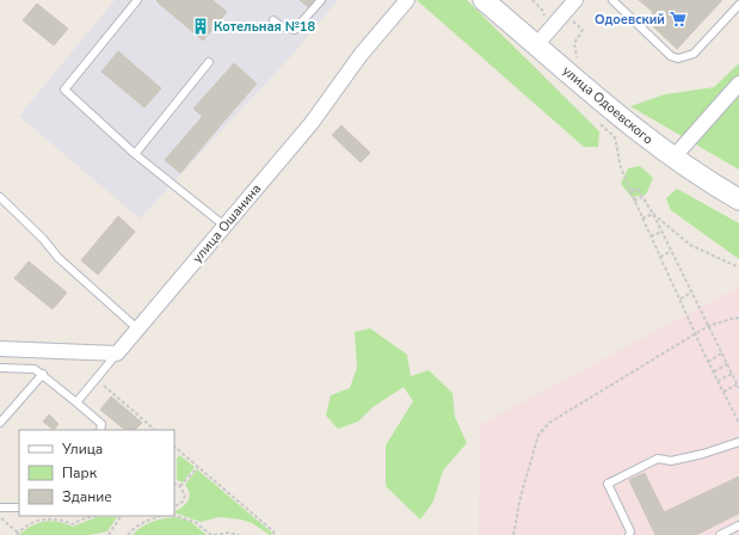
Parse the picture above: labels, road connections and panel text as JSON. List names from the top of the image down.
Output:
{
  "streets": {
    "street": ["улица Одоевского", "улица Ошанина"]
  },
  "places": {
    "supermarket": ["Одоевский"],
    "building": ["Котельная №18"]
  },
  "legend": ["Улица", "Парк", "Здание"]
}
